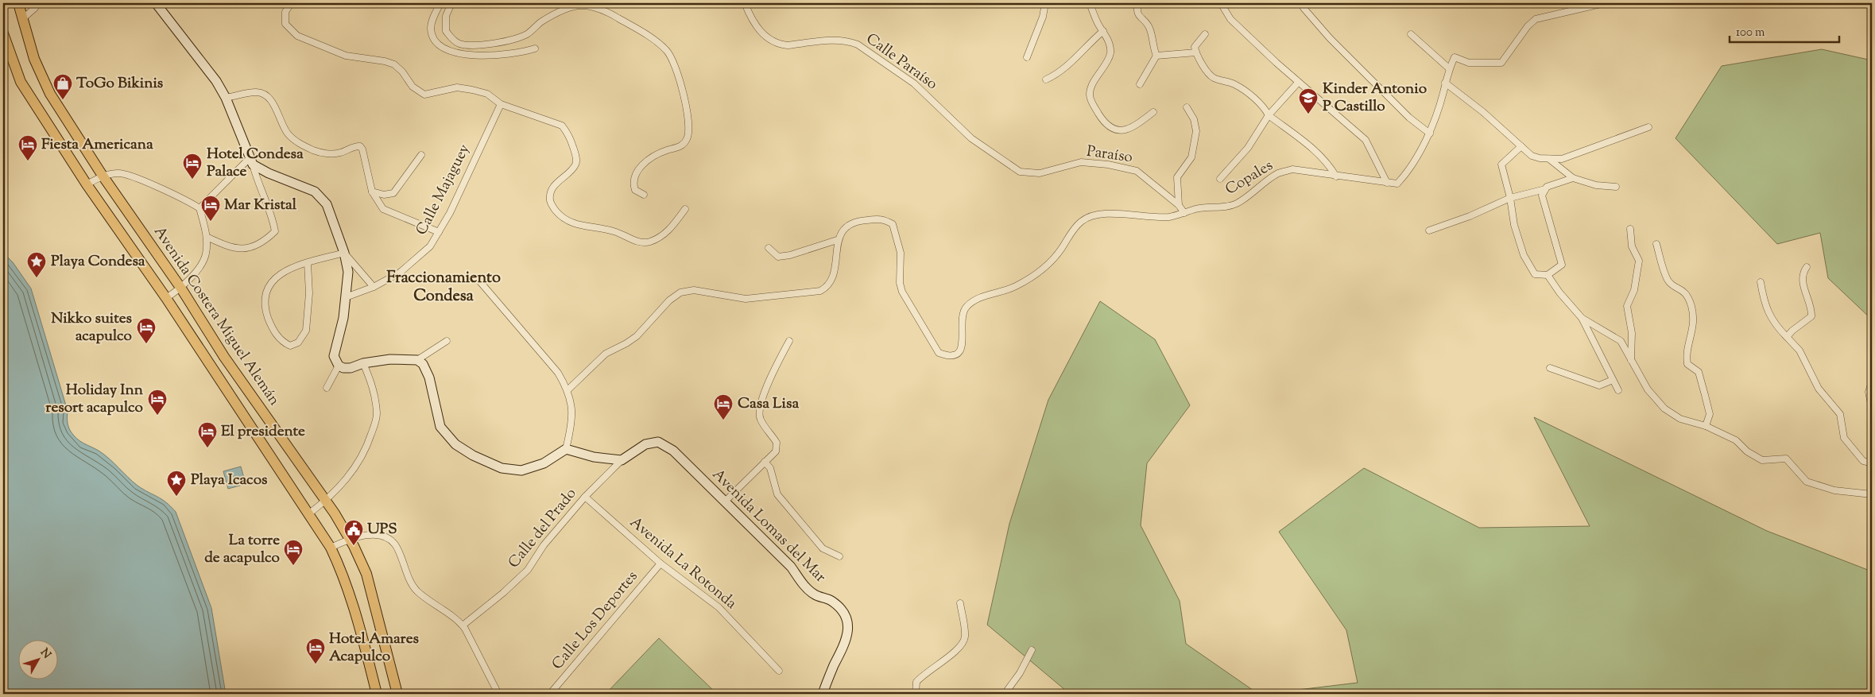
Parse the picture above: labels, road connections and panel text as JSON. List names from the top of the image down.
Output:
{
  "streets": {
    "main road": ["Avenida Costera Miguel Alemán", "Avenida Lomas del Mar"],
    "street": [
      "Calle Paraíso",
      "Paraíso",
      "Copales",
      "Calle Majaguey",
      "Calle del Prado",
      "Avenida La Rotonda",
      "Calle Los Deportes"
    ]
  },
  "crossings": [
    ["Calle Paraíso", "Paraíso"],
    ["Paraíso", "Copales"],
    ["Avenida Lomas del Mar", "Calle del Prado"],
    ["Calle del Prado", "Avenida La Rotonda"],
    ["Avenida La Rotonda", "Calle Los Deportes"]
  ],
  "districts": ["Fraccionamiento Condesa"],
  "places": {
    "shop": ["ToGo Bikinis"],
    "school or university": ["Kinder Antonio P Castillo"],
    "hotel": [
      "Fiesta Americana",
      "Hotel Condesa Palace",
      "Mar Kristal",
      "Nikko suites acapulco",
      "Holiday Inn resort acapulco",
      "Casa Lisa",
      "El presidente",
      "La torre de acapulco",
      "Hotel Amares Acapulco"
    ],
    "place": ["Playa Condesa", "Playa Icacos"],
    "public building": ["UPS"]
  },
  "scale_bar": "100 m",
  "north": "top right"
}
